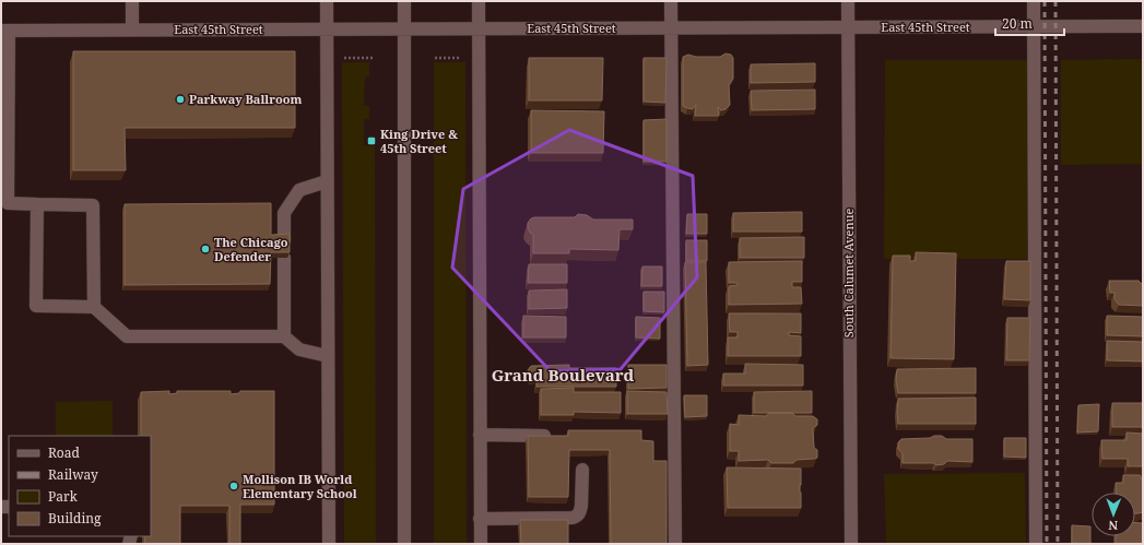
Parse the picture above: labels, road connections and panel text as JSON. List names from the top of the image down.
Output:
{
  "streets": {
    "street": ["East 45th Street", "South Calumet Avenue"]
  },
  "crossings": [
    ["East 45th Street", "South Calumet Avenue"]
  ],
  "districts": ["Grand Boulevard"],
  "places": {
    "other": ["Parkway Ballroom", "The Chicago Defender", "Mollison IB World Elementary School"],
    "transit": ["King Drive & 45th Street"]
  },
  "legend": [
    "Road",
    "Railway",
    "Park",
    "Building"
  ],
  "scale_bar": "20 m",
  "north": "bottom"
}
